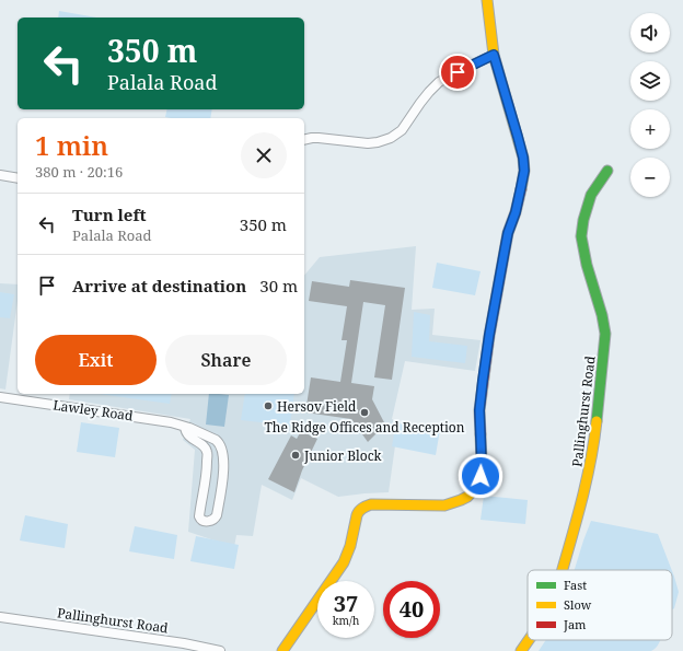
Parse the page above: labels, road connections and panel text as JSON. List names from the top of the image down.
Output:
{
  "streets": {
    "street": ["Lawley Road", "Pallinghurst Road"]
  },
  "places": ["Hersov Field", "The Ridge Offices and Reception", "Junior Block"],
  "legend": ["Fast", "Slow", "Jam"],
  "page": {
    "map_buttons": ["+", "−"],
    "turn": ["350 m", "Palala Road"],
    "heading": ["1 min", "380 m · 20:16"],
    "list": [
      {
        "name": "Turn left",
        "note": "Palala Road",
        "value": "350 m"
      },
      {
        "name": "Arrive at destination",
        "value": "30 m"
      }
    ],
    "buttons": ["Exit", "Share"],
    "speed": "37 km/h",
    "limit": "40"
  }
}
